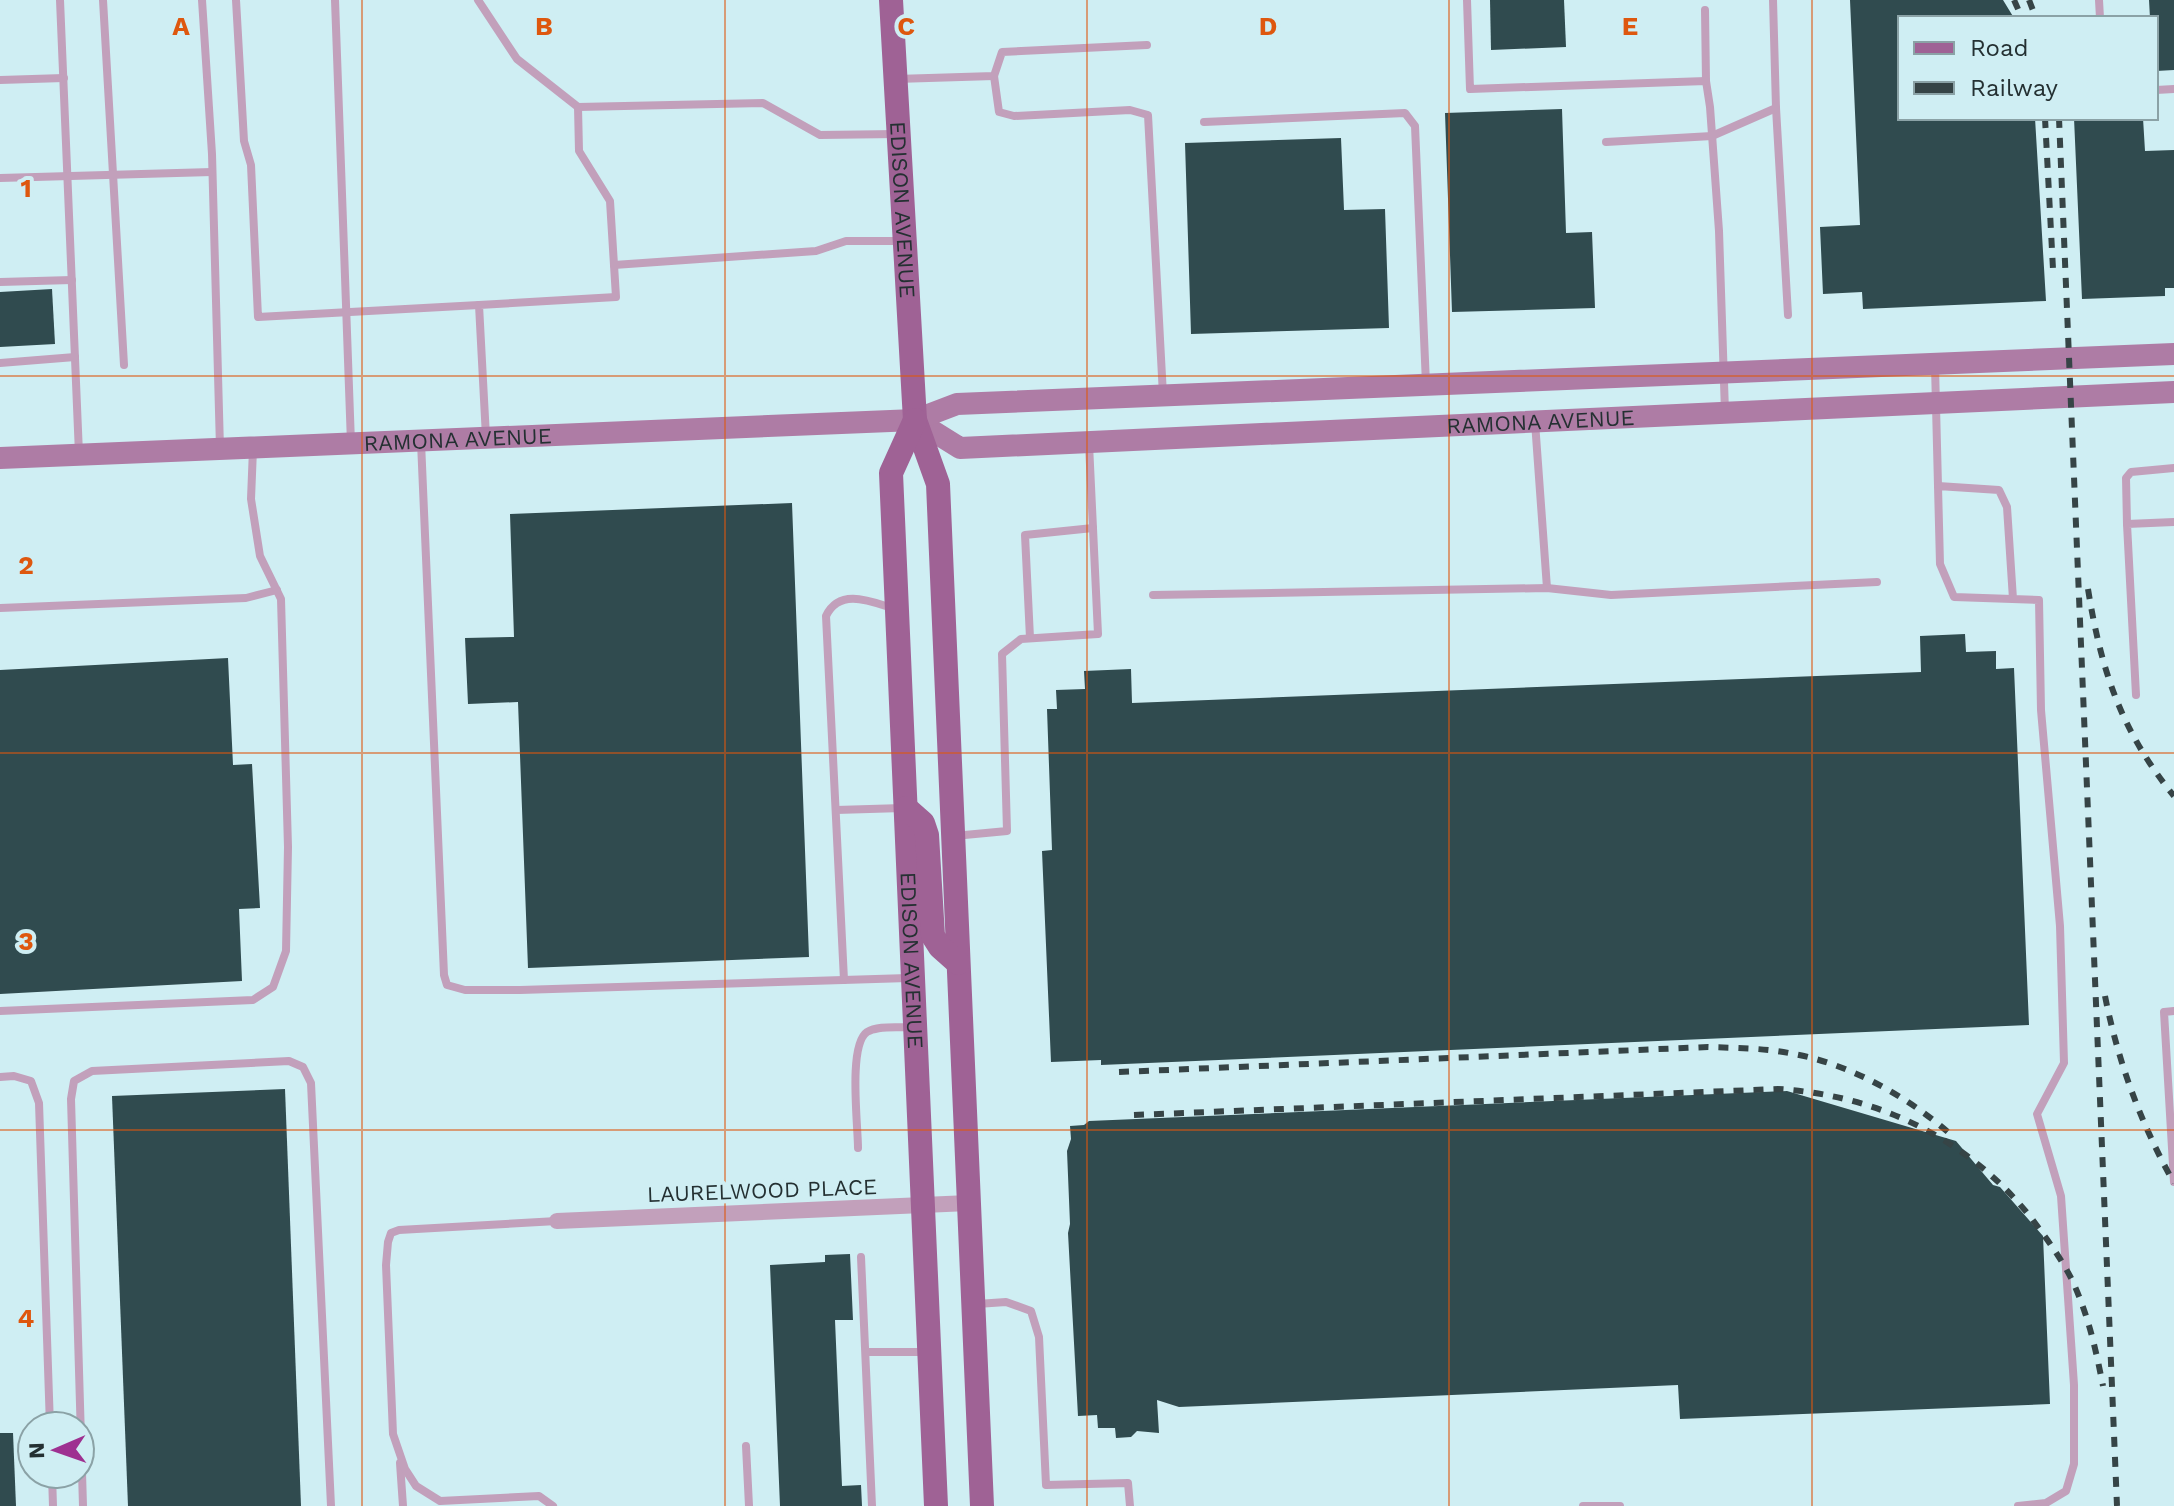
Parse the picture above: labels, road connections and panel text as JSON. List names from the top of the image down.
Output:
{
  "streets": {
    "main road": ["EDISON AVENUE", "RAMONA AVENUE"],
    "street": ["LAURELWOOD PLACE"]
  },
  "crossings": [
    ["EDISON AVENUE", "RAMONA AVENUE"],
    ["EDISON AVENUE", "LAURELWOOD PLACE"]
  ],
  "legend": ["Road", "Railway"],
  "north": "left",
  "grid": {
    "columns": [
      "A",
      "B",
      "C",
      "D",
      "E"
    ],
    "rows": [
      "1",
      "2",
      "3",
      "4"
    ]
  }
}
